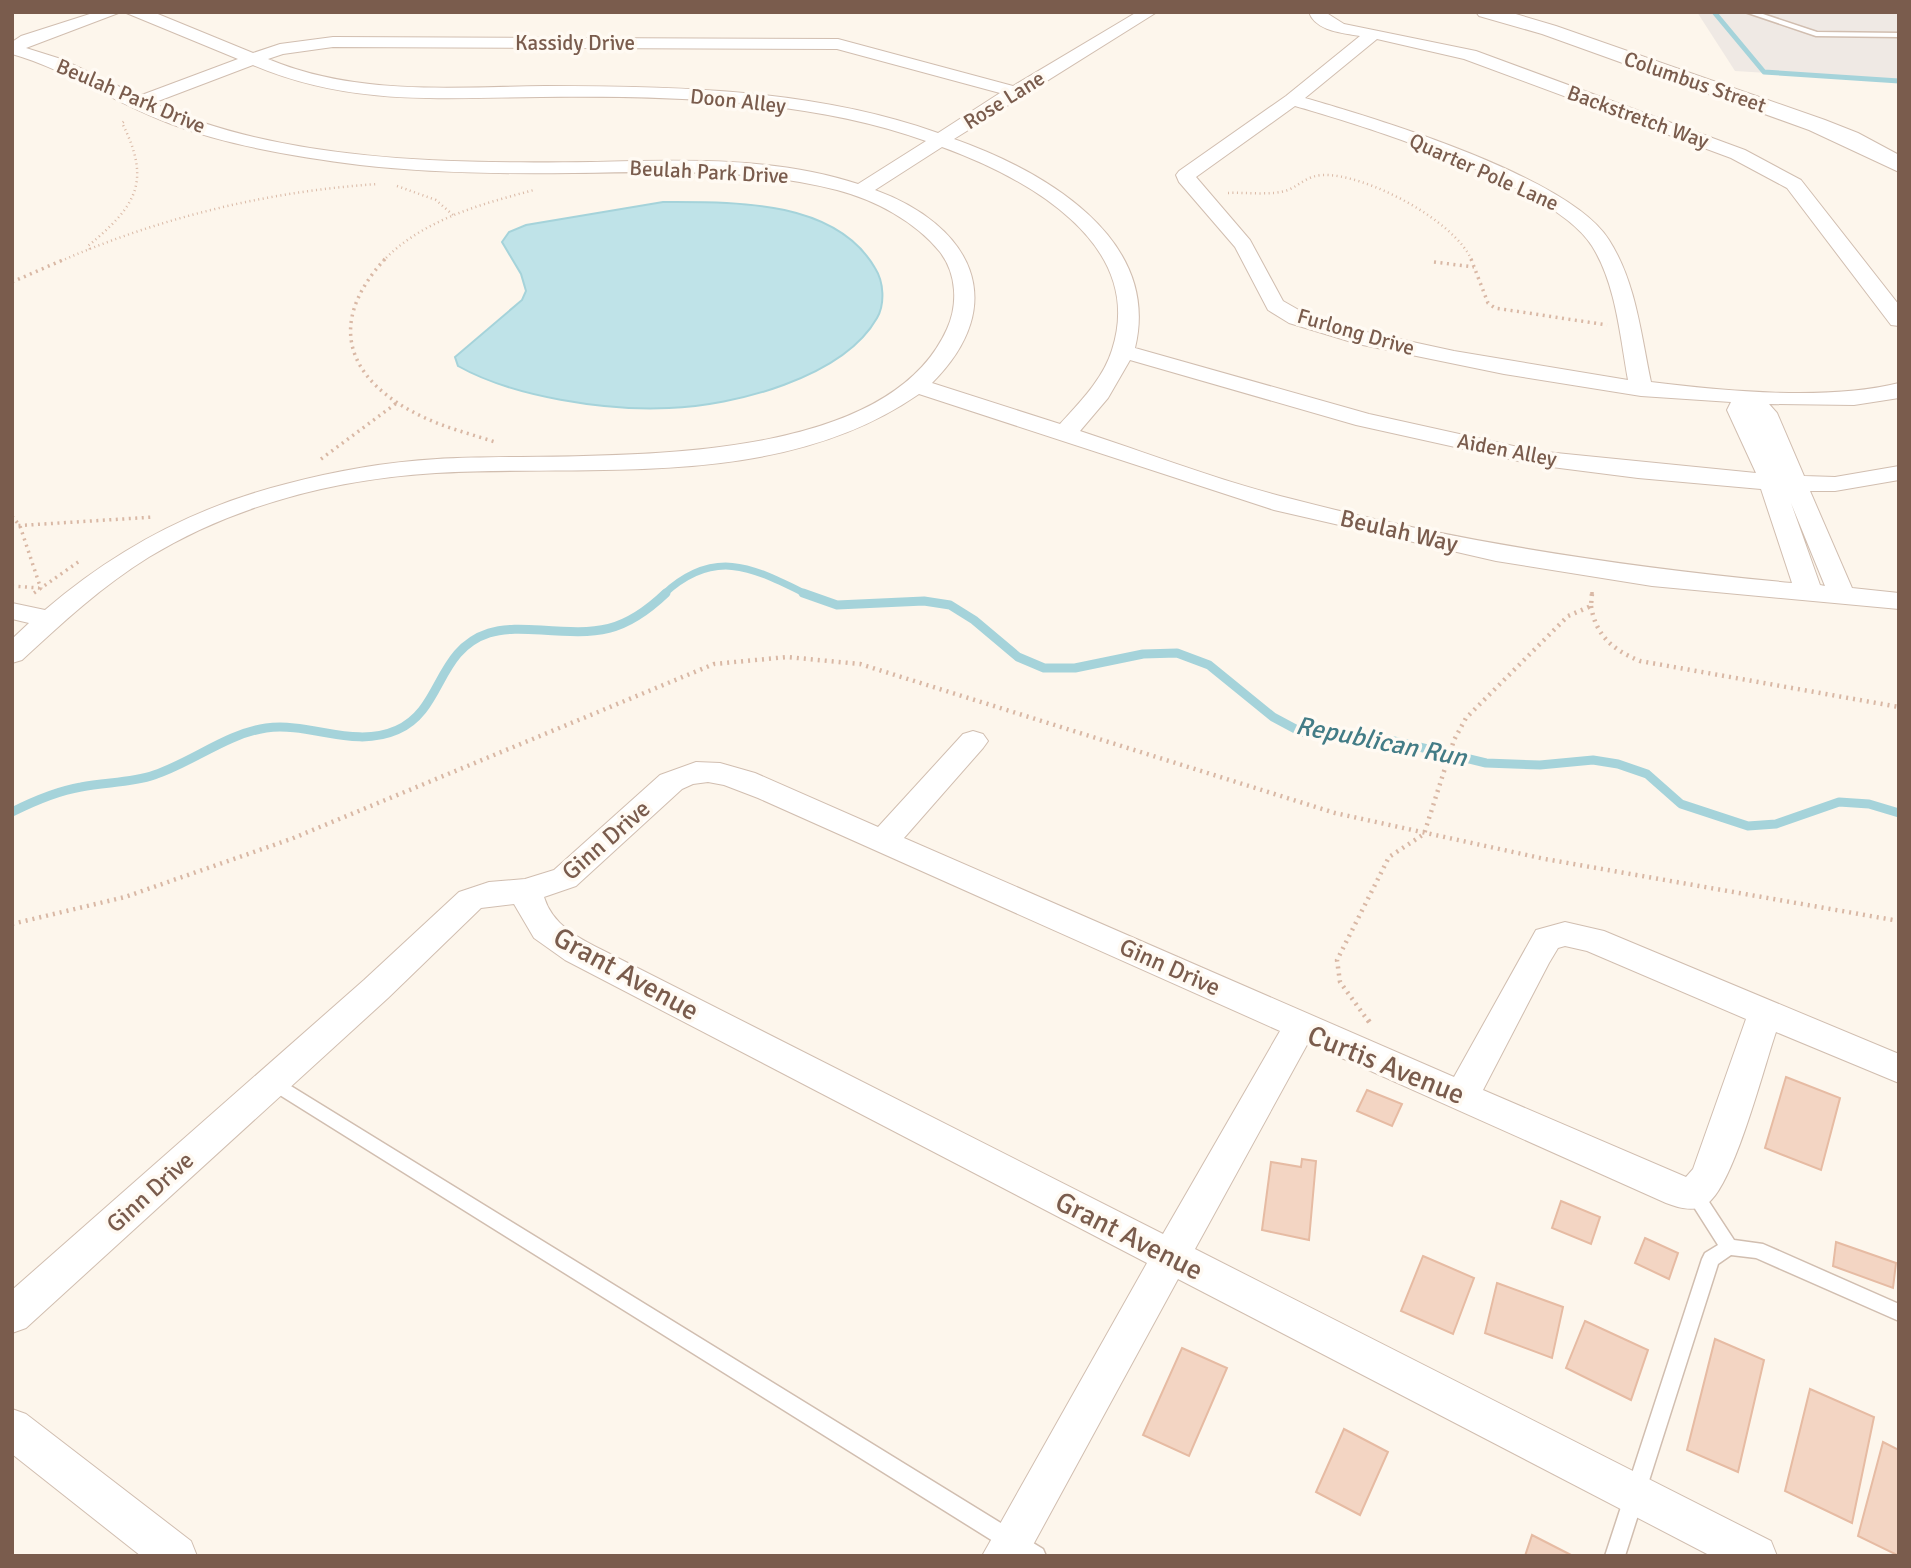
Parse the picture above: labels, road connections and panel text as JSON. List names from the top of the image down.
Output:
{
  "streets": {
    "street": [
      "Kassidy Drive",
      "Columbus Street",
      "Beulah Park Drive",
      "Rose Lane",
      "Doon Alley",
      "Backstretch Way",
      "Quarter Pole Lane",
      "Furlong Drive",
      "Aiden Alley",
      "Beulah Way",
      "Ginn Drive",
      "Grant Avenue",
      "Curtis Avenue"
    ]
  },
  "crossings": [
    ["Kassidy Drive", "Beulah Park Drive"],
    ["Kassidy Drive", "Rose Lane"],
    ["Kassidy Drive", "Doon Alley"],
    ["Beulah Park Drive", "Rose Lane"],
    ["Beulah Park Drive", "Beulah Way"],
    ["Rose Lane", "Doon Alley"],
    ["Doon Alley", "Aiden Alley"],
    ["Doon Alley", "Beulah Way"],
    ["Backstretch Way", "Furlong Drive"],
    ["Quarter Pole Lane", "Furlong Drive"],
    ["Ginn Drive", "Grant Avenue"],
    ["Ginn Drive", "Curtis Avenue"],
    ["Grant Avenue", "Curtis Avenue"]
  ],
  "water": ["Republican Run"]
}
